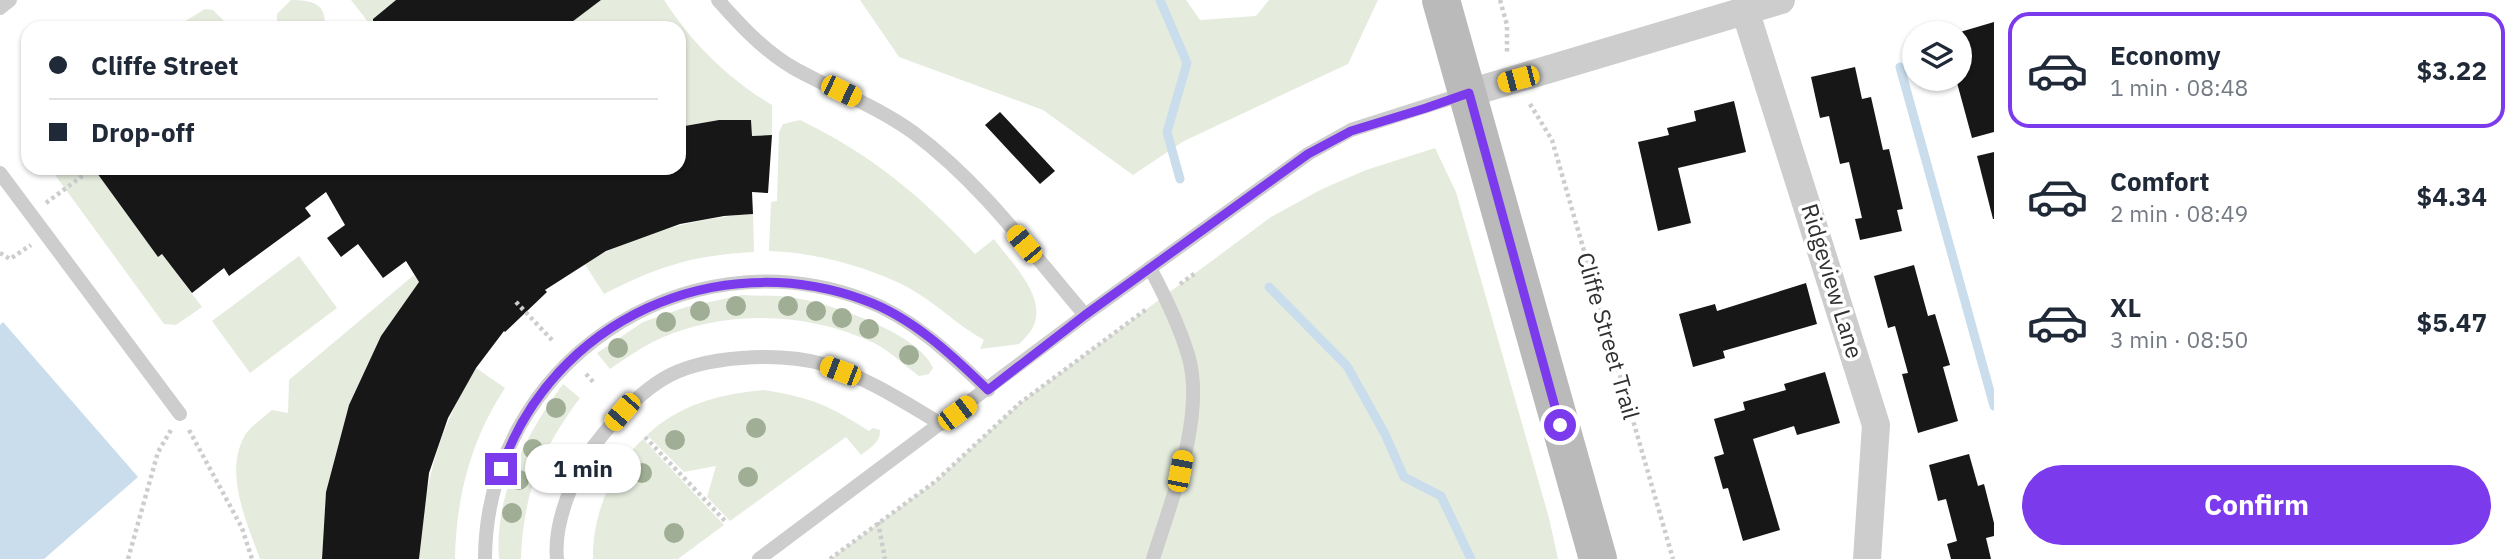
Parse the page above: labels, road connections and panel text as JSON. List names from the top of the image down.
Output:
{
  "streets": {
    "street": ["Ridgeview Lane"],
    "path": ["Cliffe Street Trail"]
  },
  "page": {
    "list": [
      {
        "name": "Economy",
        "note": "1 min · 08:48",
        "value": "$3.22"
      },
      {
        "name": "Comfort",
        "note": "2 min · 08:49",
        "value": "$4.34"
      },
      {
        "name": "XL",
        "note": "3 min · 08:50",
        "value": "$5.47"
      }
    ],
    "banner": ["Cliffe Street", "Drop-off"],
    "bubble": "1 min",
    "buttons": "Confirm"
  }
}
